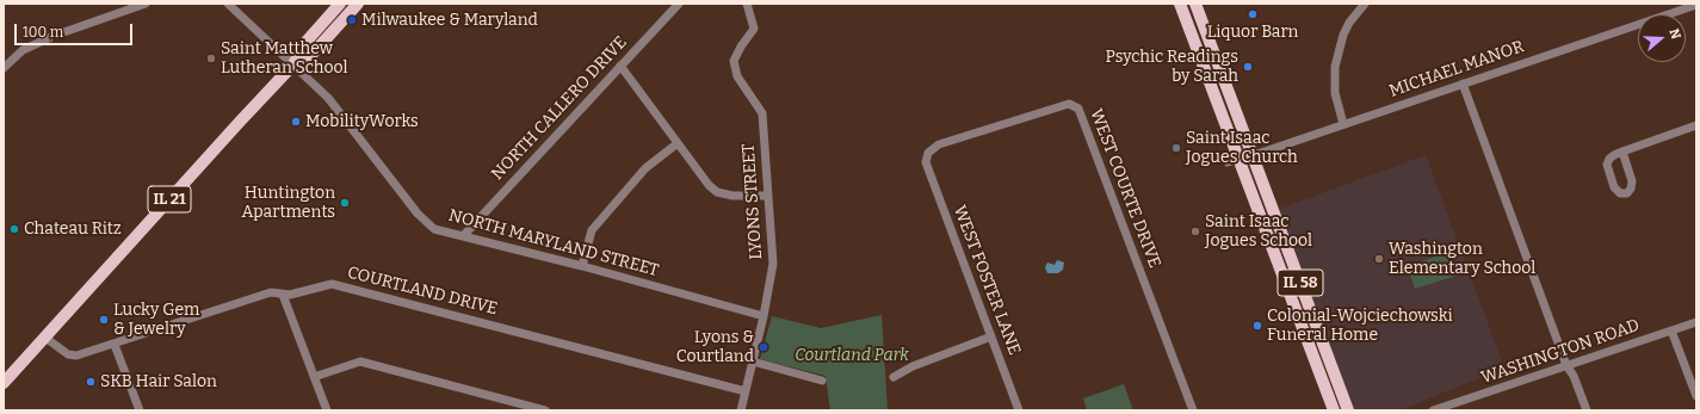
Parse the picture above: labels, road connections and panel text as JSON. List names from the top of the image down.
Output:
{
  "streets": {
    "main road": ["IL 21", "IL 58"],
    "street": [
      "MICHAEL MANOR",
      "NORTH CALLERO DRIVE",
      "WEST COURTE DRIVE",
      "LYONS STREET",
      "NORTH MARYLAND STREET",
      "WEST FOSTER LANE",
      "COURTLAND DRIVE",
      "WASHINGTON ROAD"
    ]
  },
  "crossings": [
    ["MICHAEL MANOR", "IL 58"],
    ["NORTH CALLERO DRIVE", "NORTH MARYLAND STREET"],
    ["WEST COURTE DRIVE", "WEST FOSTER LANE"],
    ["IL 21", "NORTH MARYLAND STREET"],
    ["IL 21", "COURTLAND DRIVE"],
    ["LYONS STREET", "NORTH MARYLAND STREET"],
    ["LYONS STREET", "COURTLAND DRIVE"]
  ],
  "parks": ["Courtland Park"],
  "places": [
    "Liquor Barn",
    "Milwaukee & Maryland",
    "Saint Matthew Lutheran School",
    "Psychic Readings by Sarah",
    "MobilityWorks",
    "Saint Isaac Jogues Church",
    "Huntington Apartments",
    "Chateau Ritz",
    "Saint Isaac Jogues School",
    "Washington Elementary School",
    "Lucky Gem & Jewelry",
    "Colonial-Wojciechowski Funeral Home",
    "Lyons & Courtland",
    "SKB Hair Salon"
  ],
  "scale_bar": "100 m",
  "north": "right"
}
